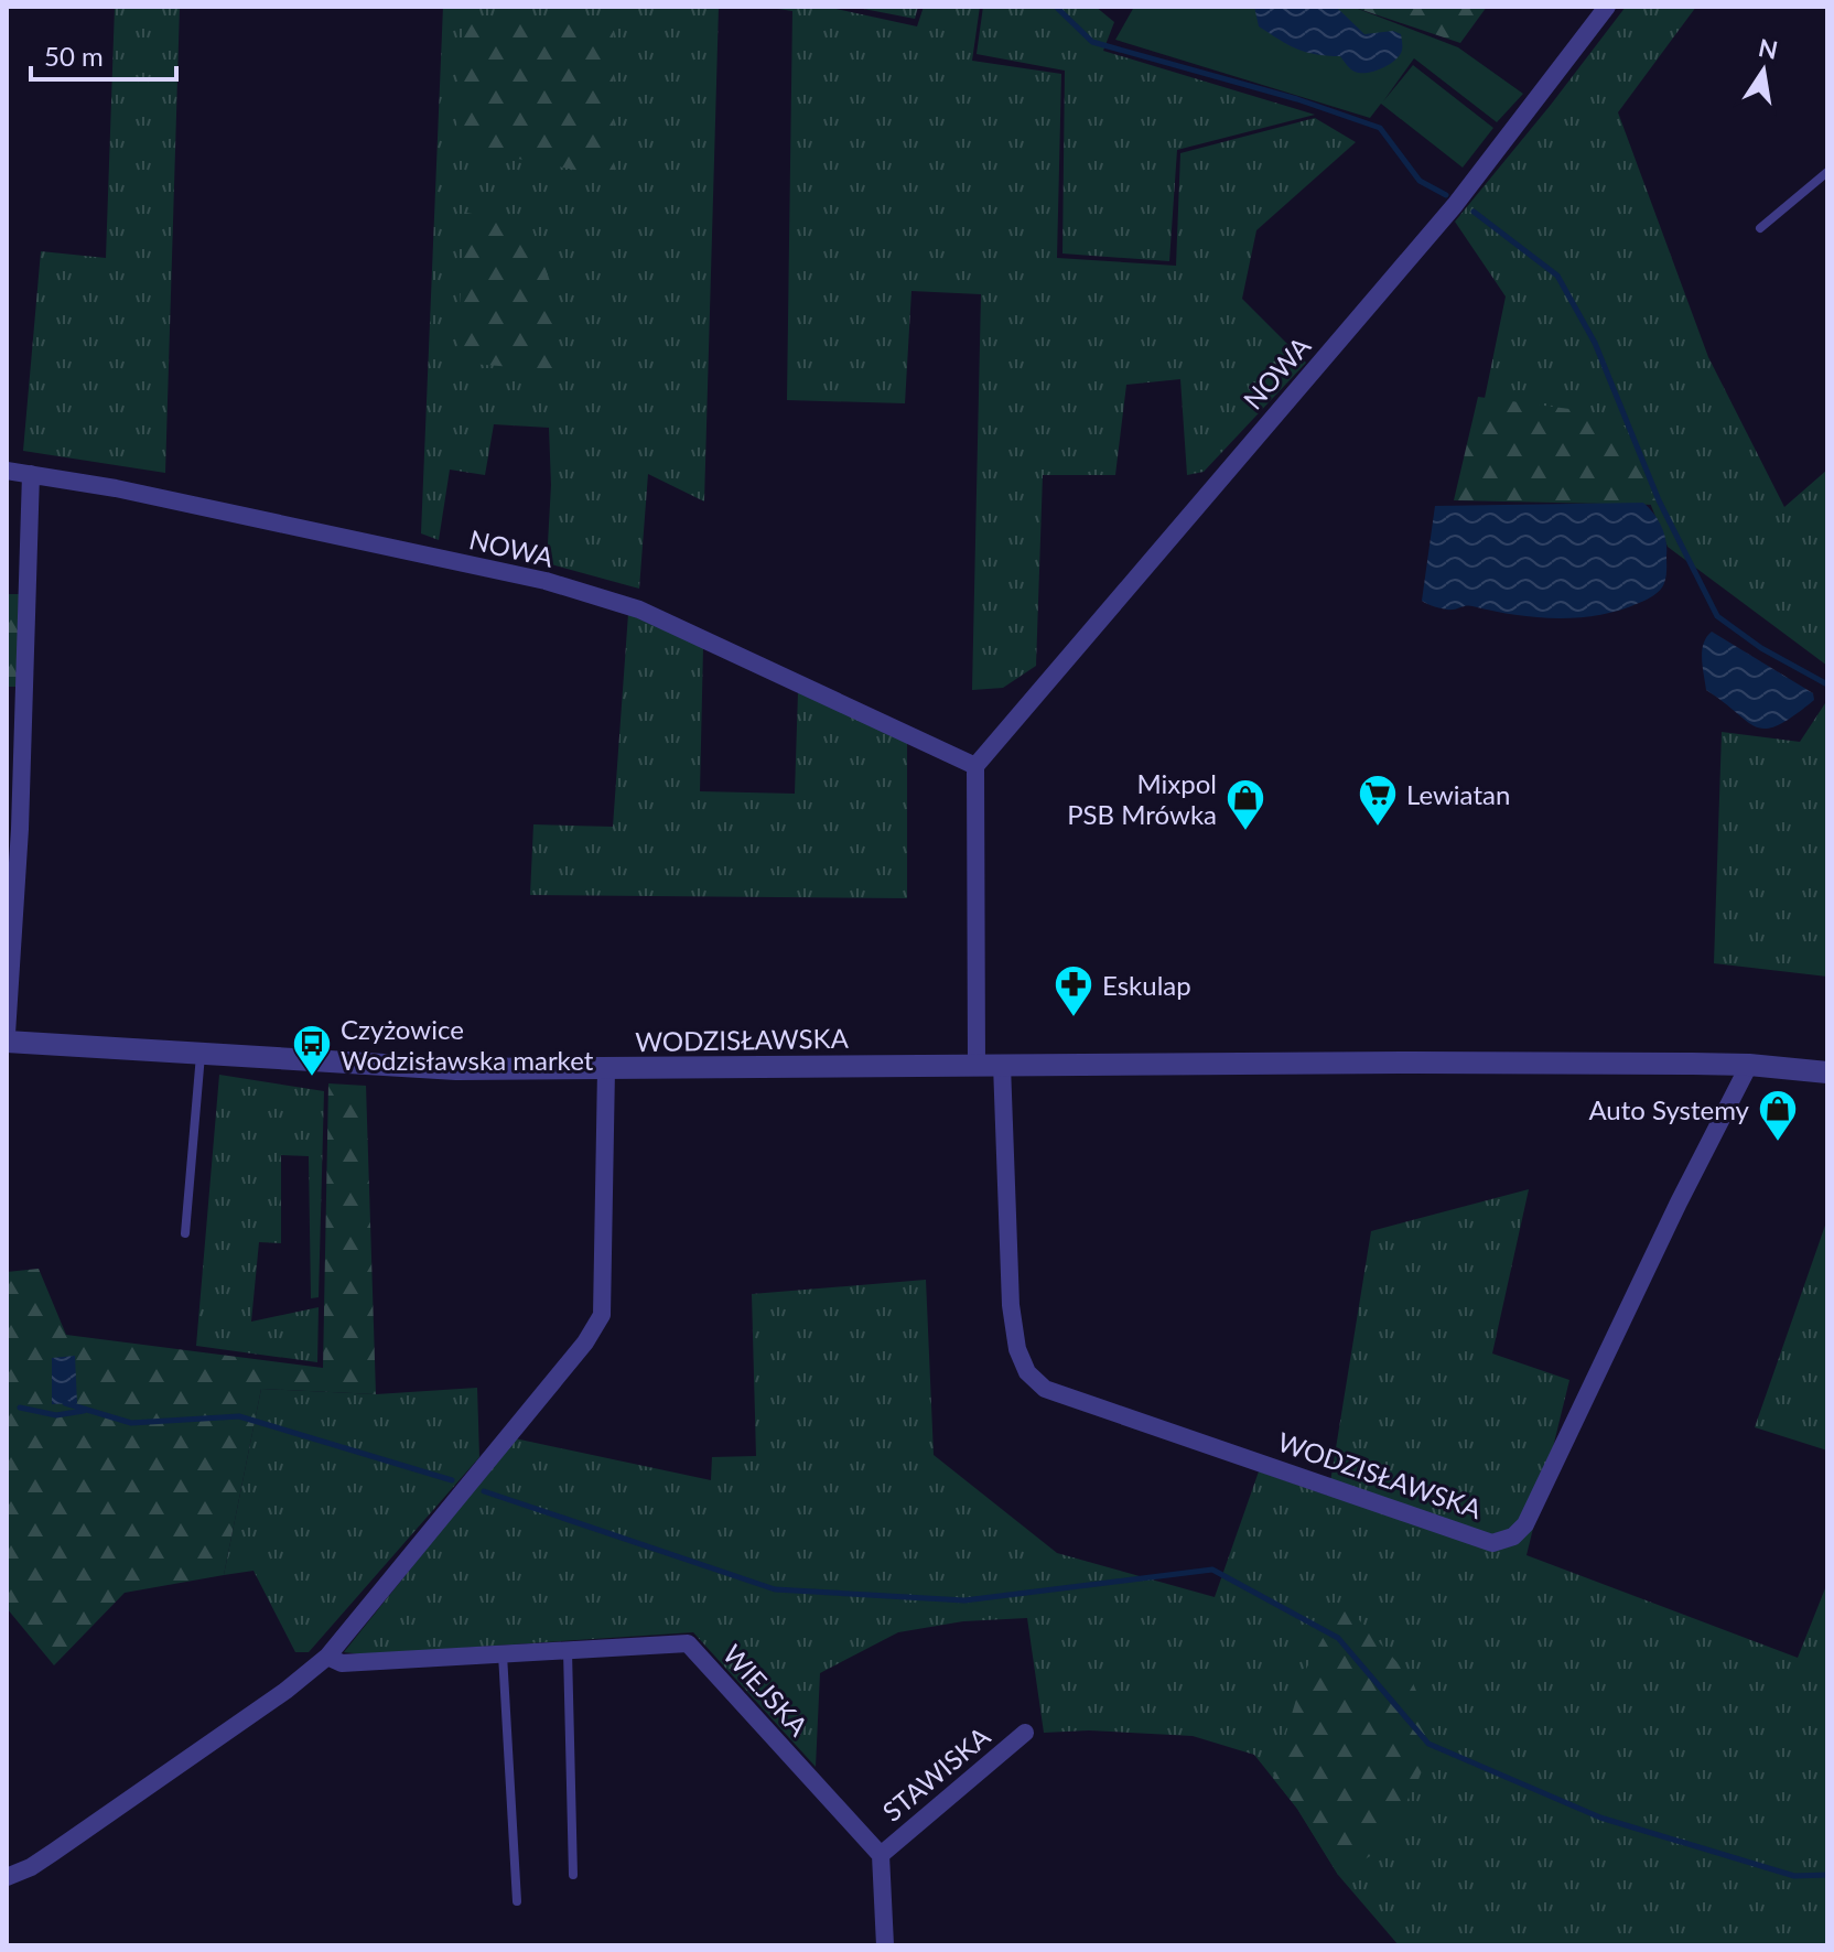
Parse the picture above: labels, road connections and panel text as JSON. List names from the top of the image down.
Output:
{
  "streets": {
    "street": [
      "NOWA",
      "WODZISŁAWSKA",
      "WIEJSKA",
      "STAWISKA"
    ]
  },
  "crossings": [
    ["WIEJSKA", "STAWISKA"]
  ],
  "places": {
    "supermarket": ["Lewiatan"],
    "shop": ["Mixpol PSB Mrówka", "Auto Systemy"],
    "pharmacy": ["Eskulap"],
    "bus stop": ["Czyżowice Wodzisławska market"]
  },
  "scale_bar": "50 m",
  "north": "top"
}
